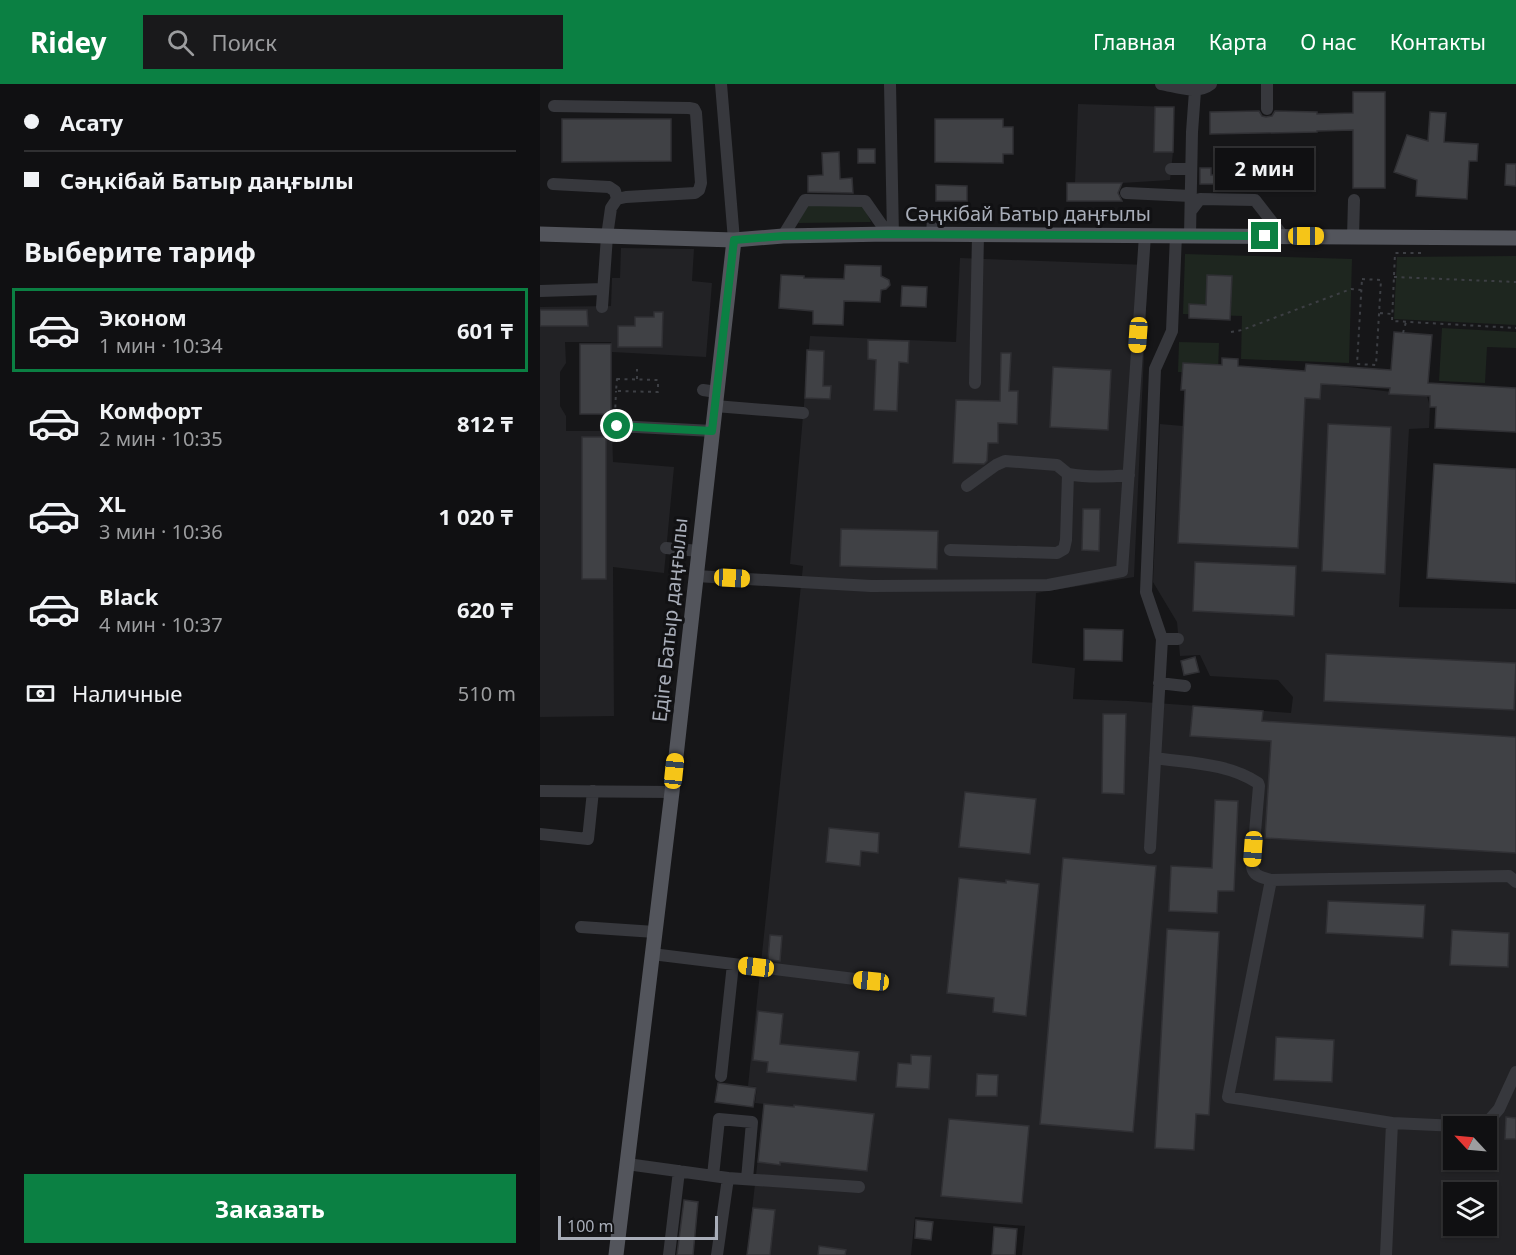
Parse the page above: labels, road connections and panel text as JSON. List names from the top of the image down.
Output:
{
  "streets": {
    "main road": ["Сәңкібай Батыр даңғылы", "Едіге Батыр даңғылы"]
  },
  "crossings": [
    ["Сәңкібай Батыр даңғылы", "Едіге Батыр даңғылы"]
  ],
  "scale_bar": "100 m",
  "north": "top left",
  "page": {
    "header": "Ridey",
    "search": "Поиск",
    "nav": [
      "Главная",
      "Карта",
      "О нас",
      "Контакты"
    ],
    "banner": ["Асату", "Сәңкібай Батыр даңғылы"],
    "bubble": "2 мин",
    "heading": "Выберите тариф",
    "list": [
      {
        "name": "Эконом",
        "note": "1 мин · 10:34",
        "value": "601 ₸"
      },
      {
        "name": "Комфорт",
        "note": "2 мин · 10:35",
        "value": "812 ₸"
      },
      {
        "name": "XL",
        "note": "3 мин · 10:36",
        "value": "1 020 ₸"
      },
      {
        "name": "Black",
        "note": "4 мин · 10:37",
        "value": "620 ₸"
      }
    ],
    "pay": ["Наличные", "510 m"],
    "buttons": "Заказать",
    "scale": "100 m"
  }
}
